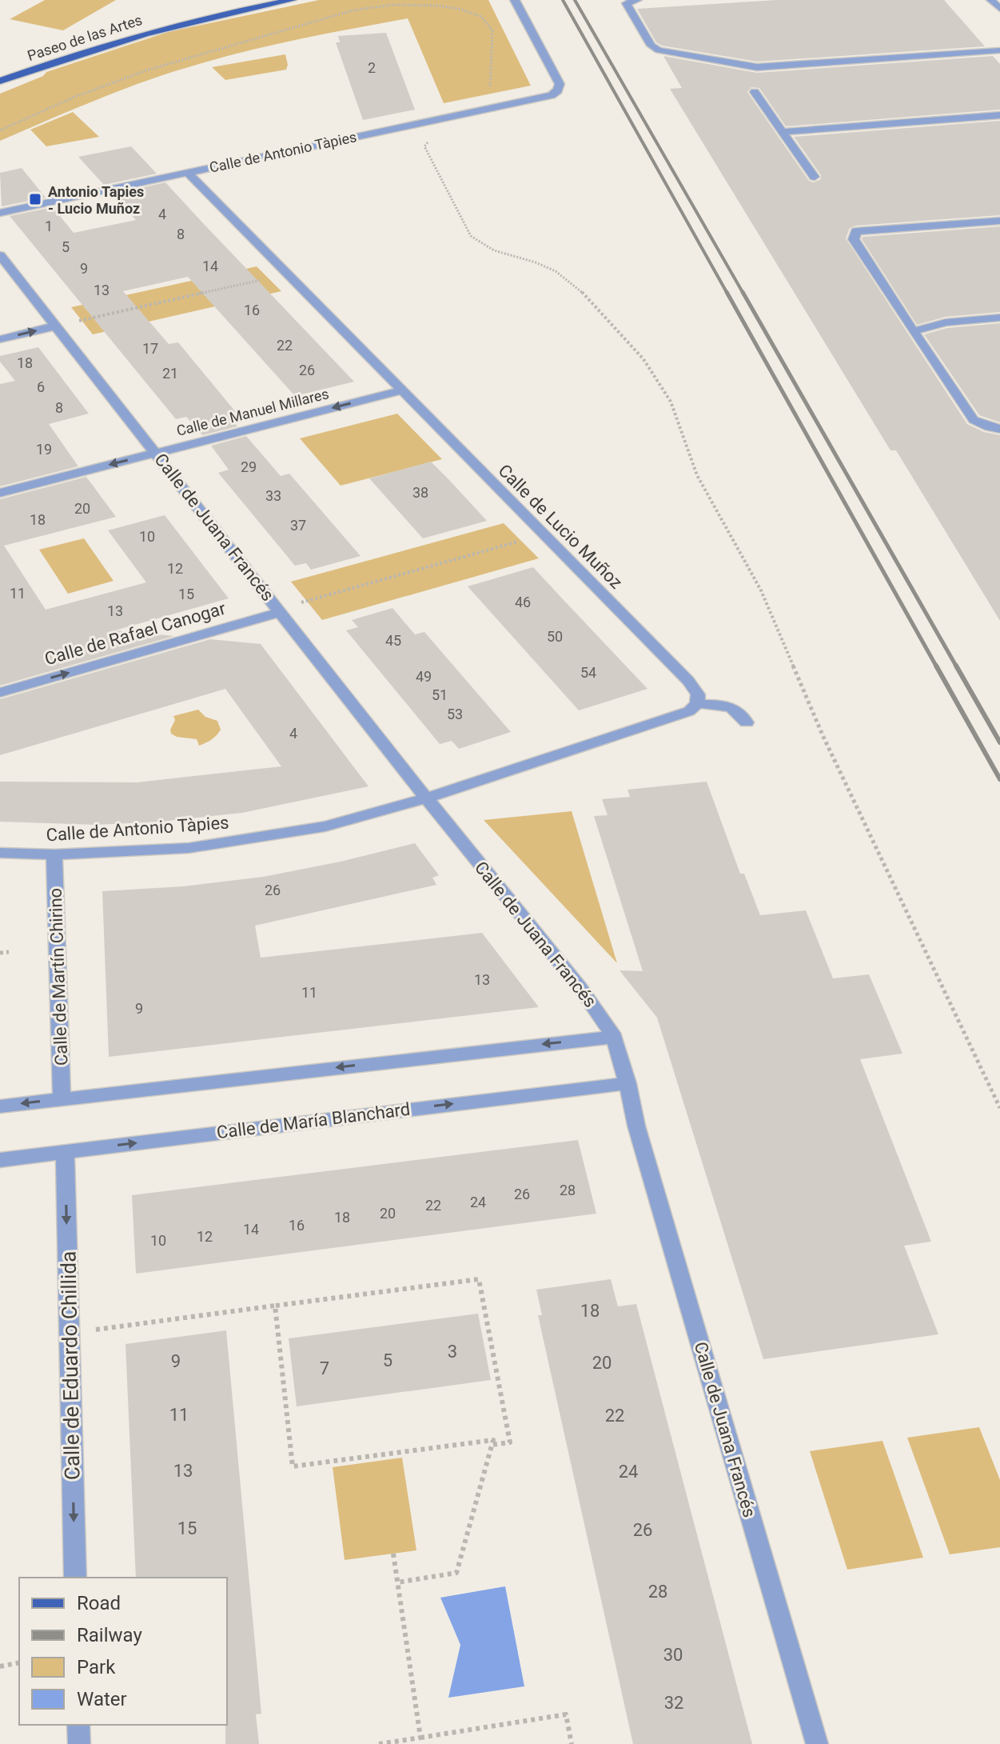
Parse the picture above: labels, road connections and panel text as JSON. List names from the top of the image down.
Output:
{
  "streets": {
    "main road": ["Paseo de las Artes"],
    "street": [
      "Calle de Antonio Tàpies",
      "Calle de Manuel Millares",
      "Calle de Lucio Muñoz",
      "Calle de Juana Francés",
      "Calle de Rafael Canogar",
      "Calle de Martín Chirino",
      "Calle de María Blanchard",
      "Calle de Eduardo Chillida"
    ]
  },
  "crossings": [
    ["Calle de Antonio Tàpies", "Calle de Lucio Muñoz"],
    ["Calle de Antonio Tàpies", "Calle de Juana Francés"],
    ["Calle de Antonio Tàpies", "Calle de Martín Chirino"],
    ["Calle de Manuel Millares", "Calle de Lucio Muñoz"],
    ["Calle de Manuel Millares", "Calle de Juana Francés"],
    ["Calle de Juana Francés", "Calle de Rafael Canogar"],
    ["Calle de Juana Francés", "Calle de María Blanchard"],
    ["Calle de María Blanchard", "Calle de Eduardo Chillida"]
  ],
  "one_way": ["Calle de Manuel Millares", "Calle de Rafael Canogar", "Calle de Eduardo Chillida"],
  "places": {
    "transit": ["Antonio Tapies - Lucio Muñoz"]
  },
  "house_numbers": [
    "2",
    "4",
    "1",
    "8",
    "5",
    "14",
    "9",
    "13",
    "16",
    "22",
    "17",
    "18",
    "26",
    "21",
    "6",
    "8",
    "19",
    "29",
    "38",
    "33",
    "20",
    "18",
    "37",
    "10",
    "12",
    "11",
    "15",
    "46",
    "13",
    "50",
    "45",
    "54",
    "49",
    "51",
    "53",
    "4",
    "26",
    "13",
    "11",
    "9",
    "28",
    "26",
    "24",
    "22",
    "20",
    "18",
    "16",
    "14",
    "12",
    "10",
    "18",
    "3",
    "5",
    "9",
    "20",
    "7",
    "11",
    "22",
    "13",
    "24",
    "15",
    "26",
    "28",
    "30",
    "32"
  ],
  "legend": [
    "Road",
    "Railway",
    "Park",
    "Water"
  ]
}
